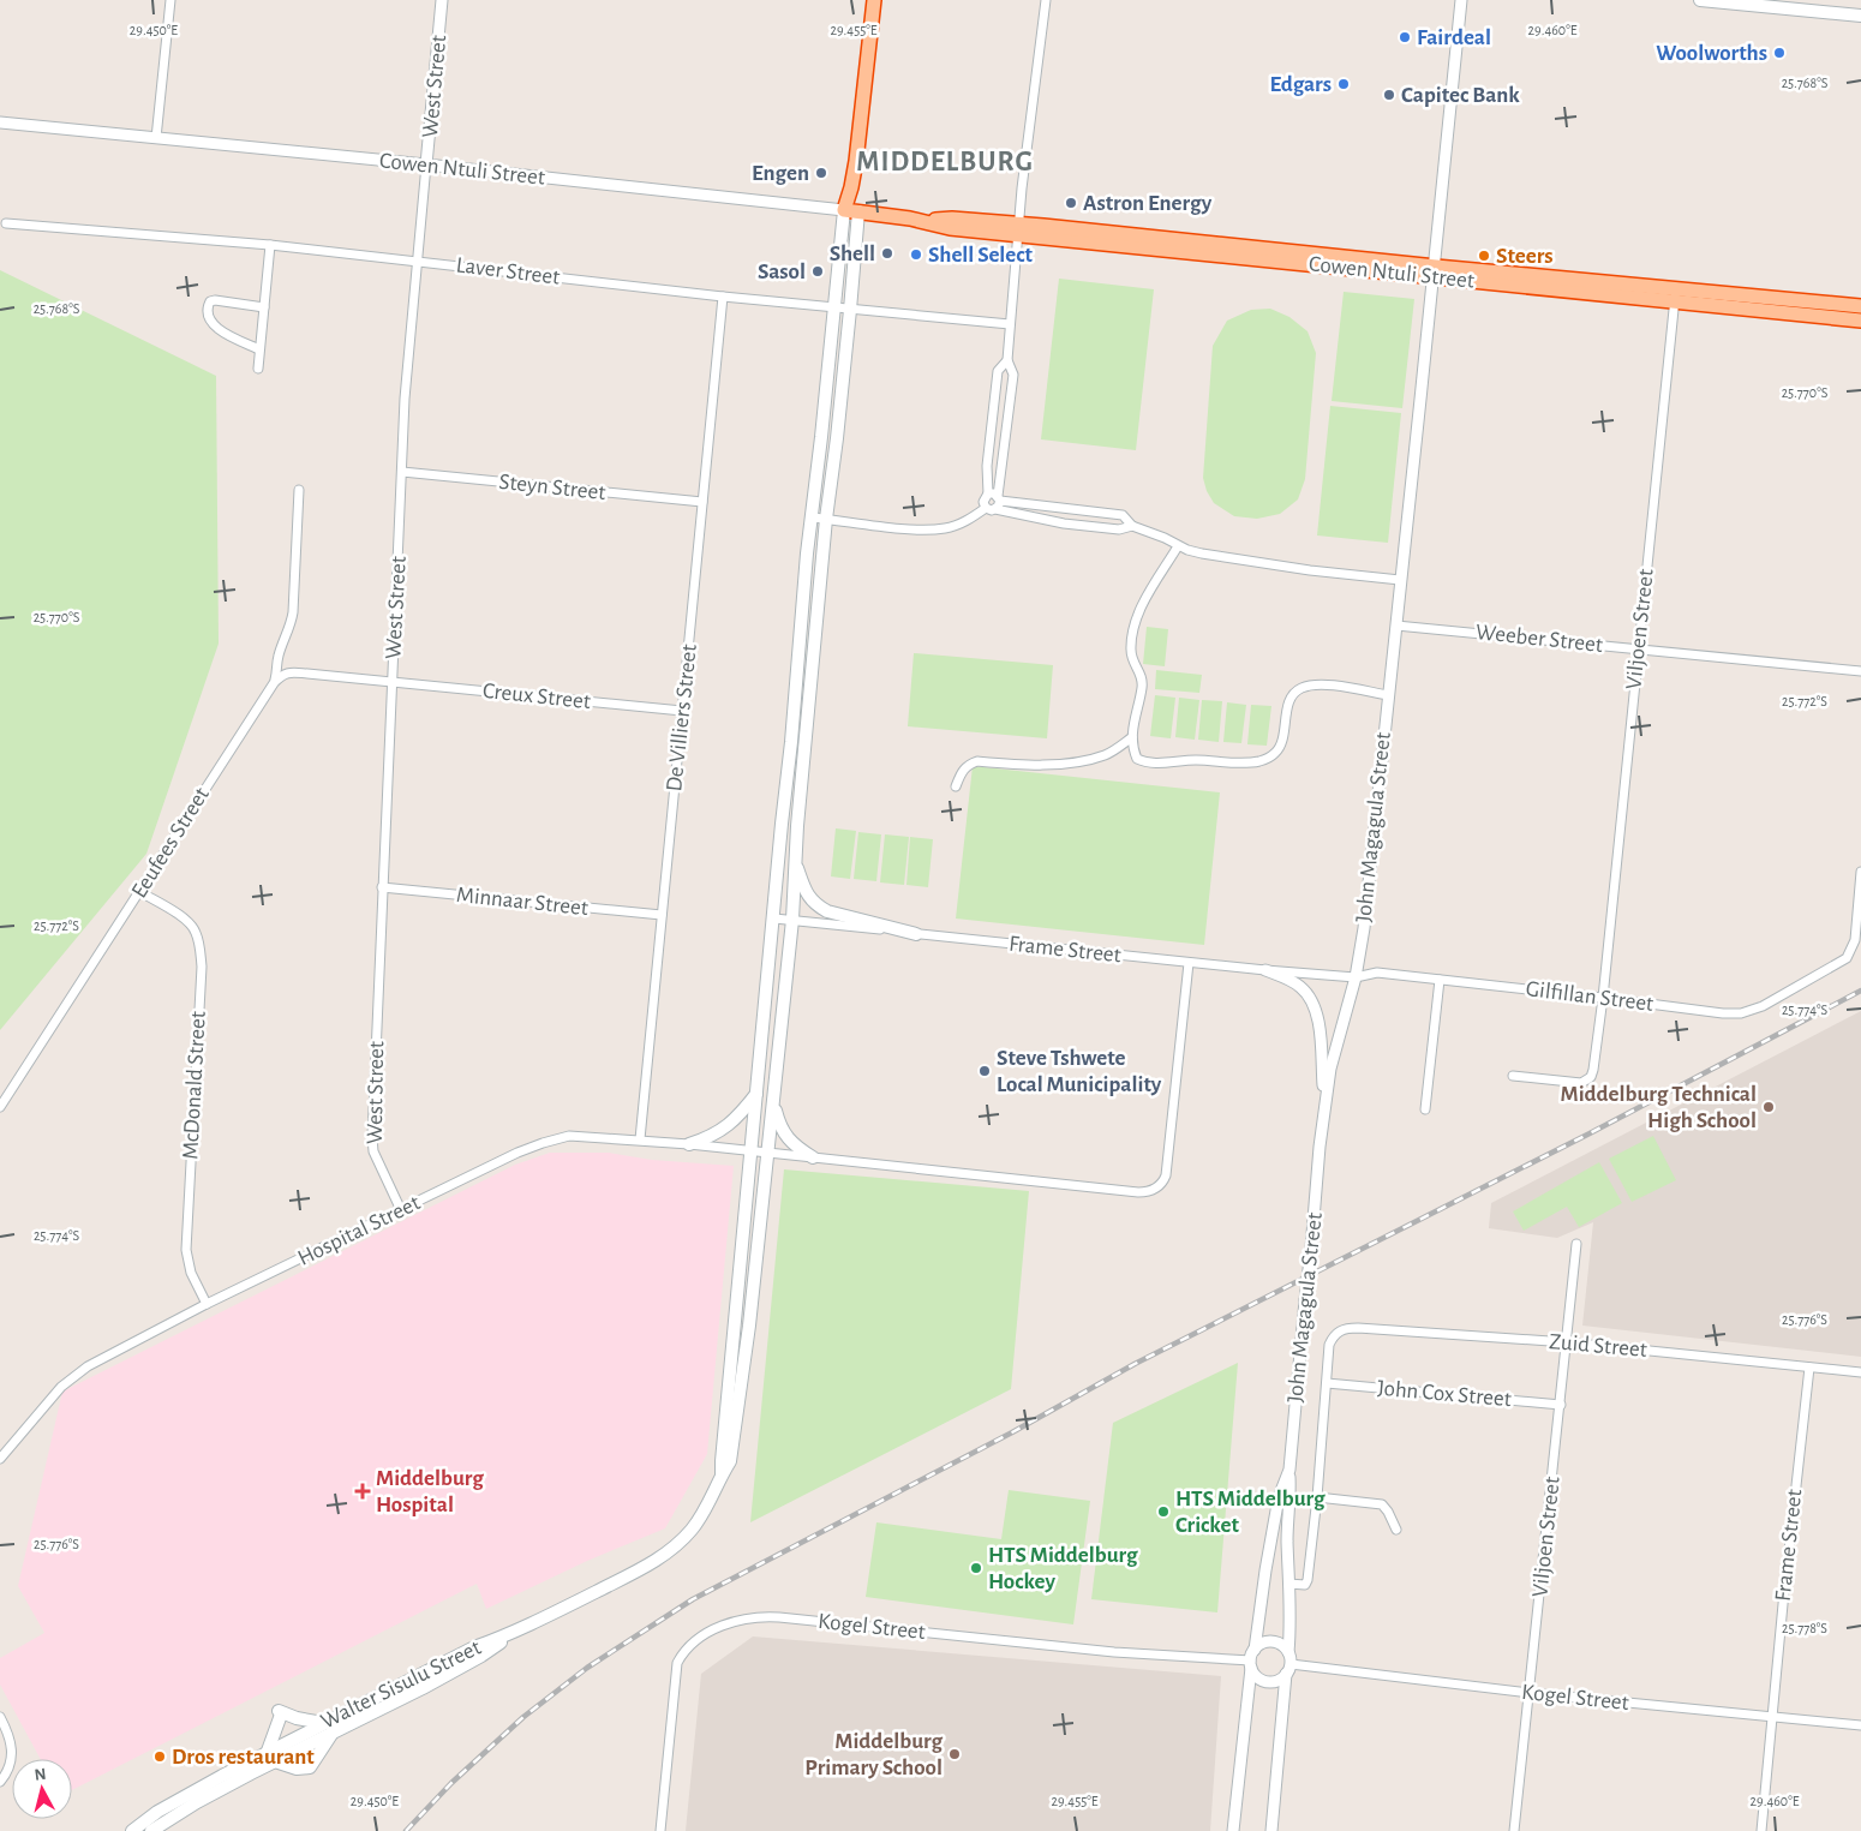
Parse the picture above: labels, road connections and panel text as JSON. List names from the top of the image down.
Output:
{
  "streets": {
    "highway": ["Cowen Ntuli Street"],
    "main road": ["Walter Sisulu Street"],
    "street": [
      "West Street",
      "Laver Street",
      "Steyn Street",
      "Viljoen Street",
      "Weeber Street",
      "Creux Street",
      "De Villiers Street",
      "John Magagula Street",
      "Eeufees Street",
      "Minnaar Street",
      "Frame Street",
      "Gilfillan Street",
      "McDonald Street",
      "Hospital Street",
      "Zuid Street",
      "John Cox Street",
      "Kogel Street"
    ]
  },
  "crossings": [
    ["West Street", "Cowen Ntuli Street"],
    ["West Street", "Laver Street"],
    ["West Street", "Steyn Street"],
    ["West Street", "Creux Street"],
    ["West Street", "Minnaar Street"],
    ["West Street", "Hospital Street"],
    ["Cowen Ntuli Street", "Viljoen Street"],
    ["Cowen Ntuli Street", "John Magagula Street"],
    ["Cowen Ntuli Street", "Walter Sisulu Street"],
    ["Laver Street", "De Villiers Street"],
    ["Laver Street", "Walter Sisulu Street"],
    ["Steyn Street", "De Villiers Street"],
    ["Viljoen Street", "Weeber Street"],
    ["Viljoen Street", "Gilfillan Street"],
    ["Viljoen Street", "Zuid Street"],
    ["Viljoen Street", "John Cox Street"],
    ["Viljoen Street", "Kogel Street"],
    ["Weeber Street", "John Magagula Street"],
    ["Creux Street", "De Villiers Street"],
    ["De Villiers Street", "Minnaar Street"],
    ["De Villiers Street", "Hospital Street"],
    ["John Magagula Street", "Frame Street"],
    ["John Magagula Street", "Gilfillan Street"],
    ["John Magagula Street", "Kogel Street"],
    ["Eeufees Street", "McDonald Street"],
    ["Frame Street", "Gilfillan Street"],
    ["Frame Street", "Hospital Street"],
    ["Frame Street", "Zuid Street"],
    ["Frame Street", "Kogel Street"],
    ["Frame Street", "Walter Sisulu Street"],
    ["McDonald Street", "Hospital Street"],
    ["Hospital Street", "Walter Sisulu Street"],
    ["Zuid Street", "John Cox Street"]
  ],
  "districts": ["MIDDELBURG"],
  "places": {
    "other": [
      "Fairdeal",
      "Woolworths",
      "Edgars",
      "Capitec Bank",
      "Engen",
      "Astron Energy",
      "Shell",
      "Shell Select",
      "Steers",
      "Sasol",
      "Steve Tshwete Local Municipality",
      "Middelburg Technical High School",
      "HTS Middelburg Cricket",
      "HTS Middelburg Hockey",
      "Middelburg Primary School",
      "Dros restaurant"
    ],
    "health": ["Middelburg Hospital"]
  },
  "north": "top",
  "coordinates": [
    "29.450°E",
    "29.455°E",
    "29.460°E",
    "25.768°S",
    "25.770°S",
    "25.772°S",
    "25.774°S",
    "25.776°S",
    "25.778°S"
  ]
}
